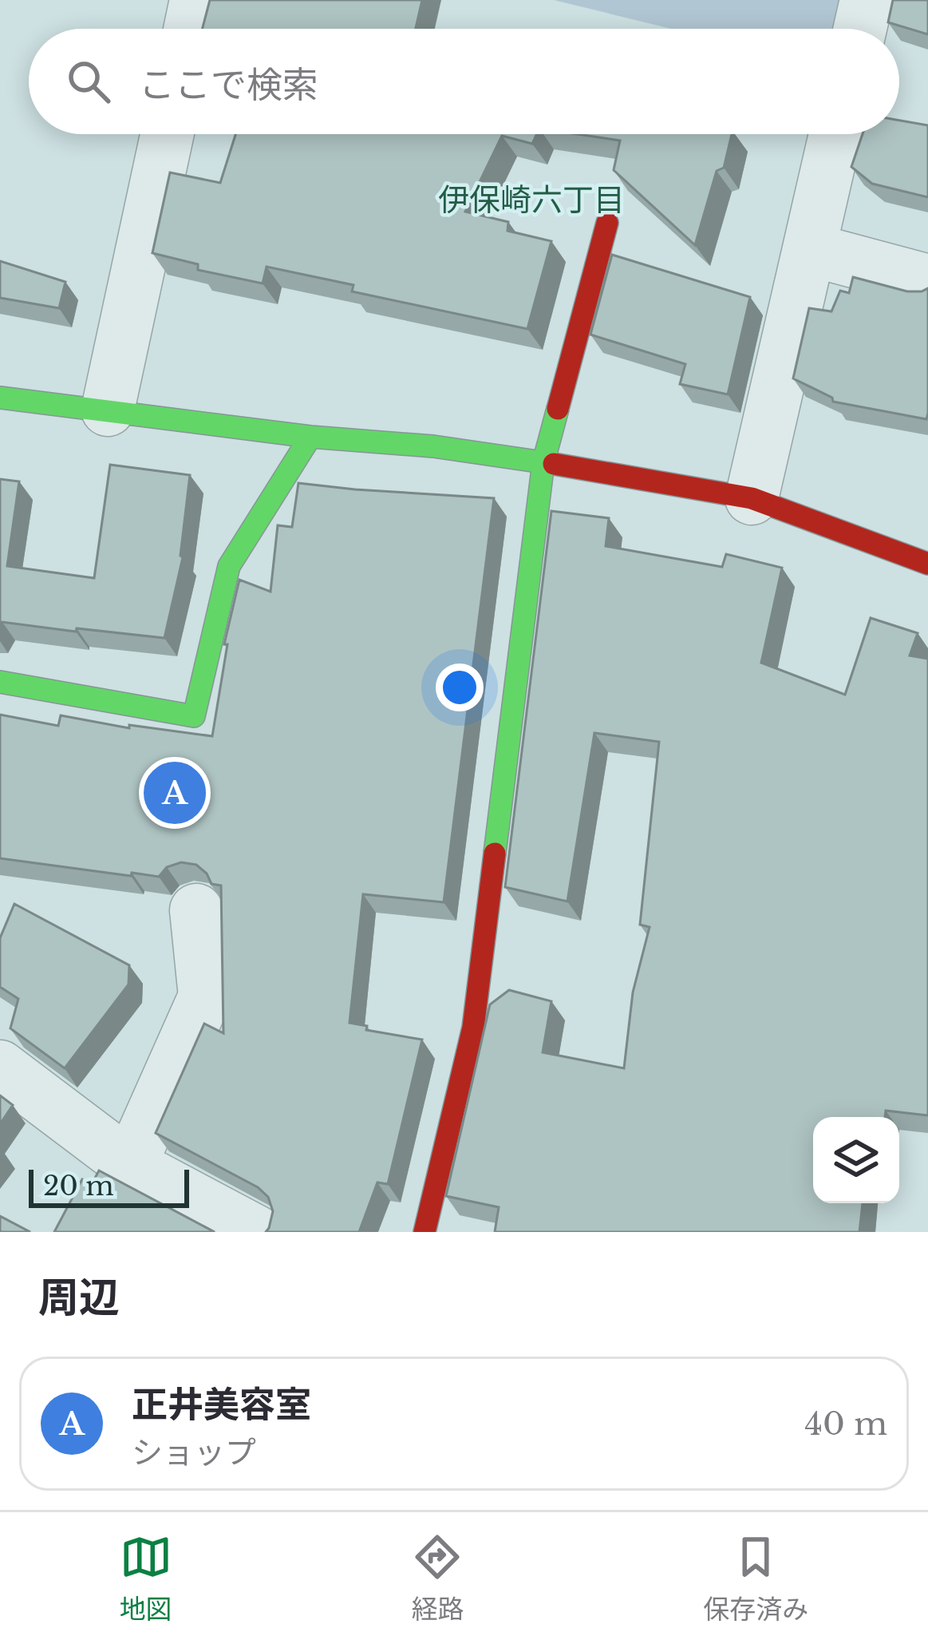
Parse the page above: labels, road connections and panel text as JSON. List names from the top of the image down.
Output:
{
  "districts": ["伊保崎六丁目"],
  "scale_bar": "20 m",
  "page": {
    "search": "ここで検索",
    "pins": "A",
    "scale": "20 m",
    "heading": "周辺",
    "list": [
      {
        "mark": "A",
        "name": "正井美容室",
        "note": "ショップ",
        "value": "40 m"
      }
    ],
    "nav": ["地図", "経路", "保存済み"]
  }
}
